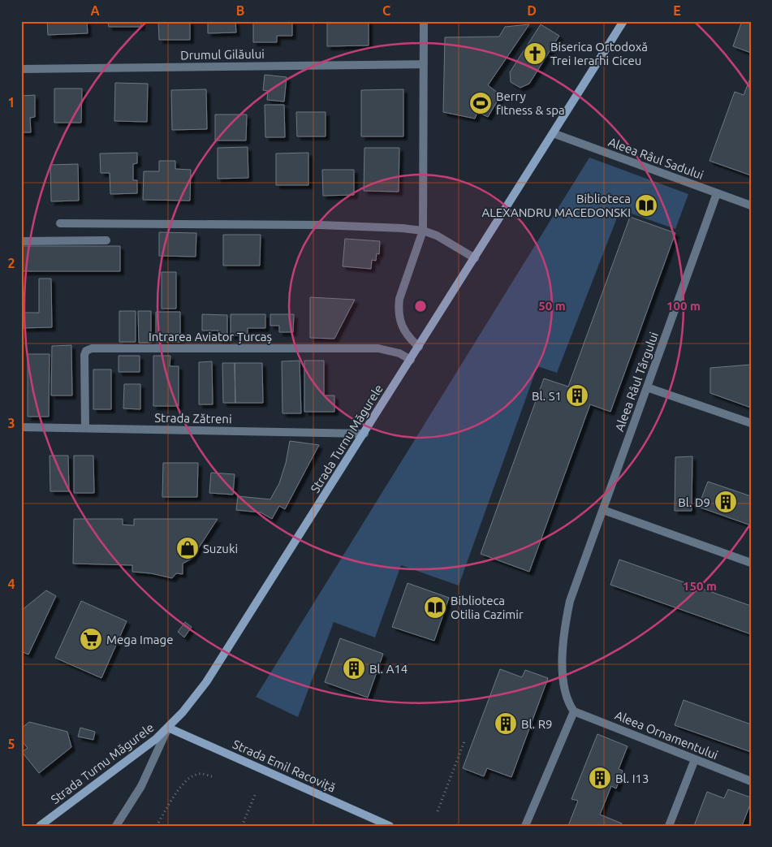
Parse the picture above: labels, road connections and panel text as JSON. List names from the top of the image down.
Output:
{
  "streets": {
    "main road": ["Strada Turnu Măgurele", "Strada Emil Racoviță"],
    "street": [
      "Drumul Gilăului",
      "Aleea Râul Sadului",
      "Intrarea Aviator Țurcaș",
      "Aleea Râul Târgului",
      "Strada Zătreni",
      "Aleea Ornamentului"
    ]
  },
  "crossings": [
    ["Aleea Râul Sadului", "Aleea Râul Târgului"],
    ["Aleea Râul Sadului", "Strada Turnu Măgurele"],
    ["Intrarea Aviator Țurcaș", "Strada Zătreni"],
    ["Intrarea Aviator Țurcaș", "Strada Turnu Măgurele"],
    ["Aleea Râul Târgului", "Aleea Ornamentului"],
    ["Strada Zătreni", "Strada Turnu Măgurele"],
    ["Strada Turnu Măgurele", "Strada Emil Racoviță"]
  ],
  "places": {
    "church": ["Biserica Ortodoxă Trei Ierarhi Ciceu"],
    "sports": ["Berry fitness & spa"],
    "library": ["Biblioteca ALEXANDRU MACEDONSKI", "Biblioteca Otilia Cazimir"],
    "building": [
      "Bl. S1",
      "Bl. D9",
      "Bl. A14",
      "Bl. R9",
      "Bl. I13"
    ],
    "shop": ["Suzuki"],
    "supermarket": ["Mega Image"]
  },
  "grid": {
    "columns": [
      "A",
      "B",
      "C",
      "D",
      "E"
    ],
    "rows": [
      "1",
      "2",
      "3",
      "4",
      "5"
    ]
  },
  "rings": ["50 m", "100 m", "150 m"]
}
